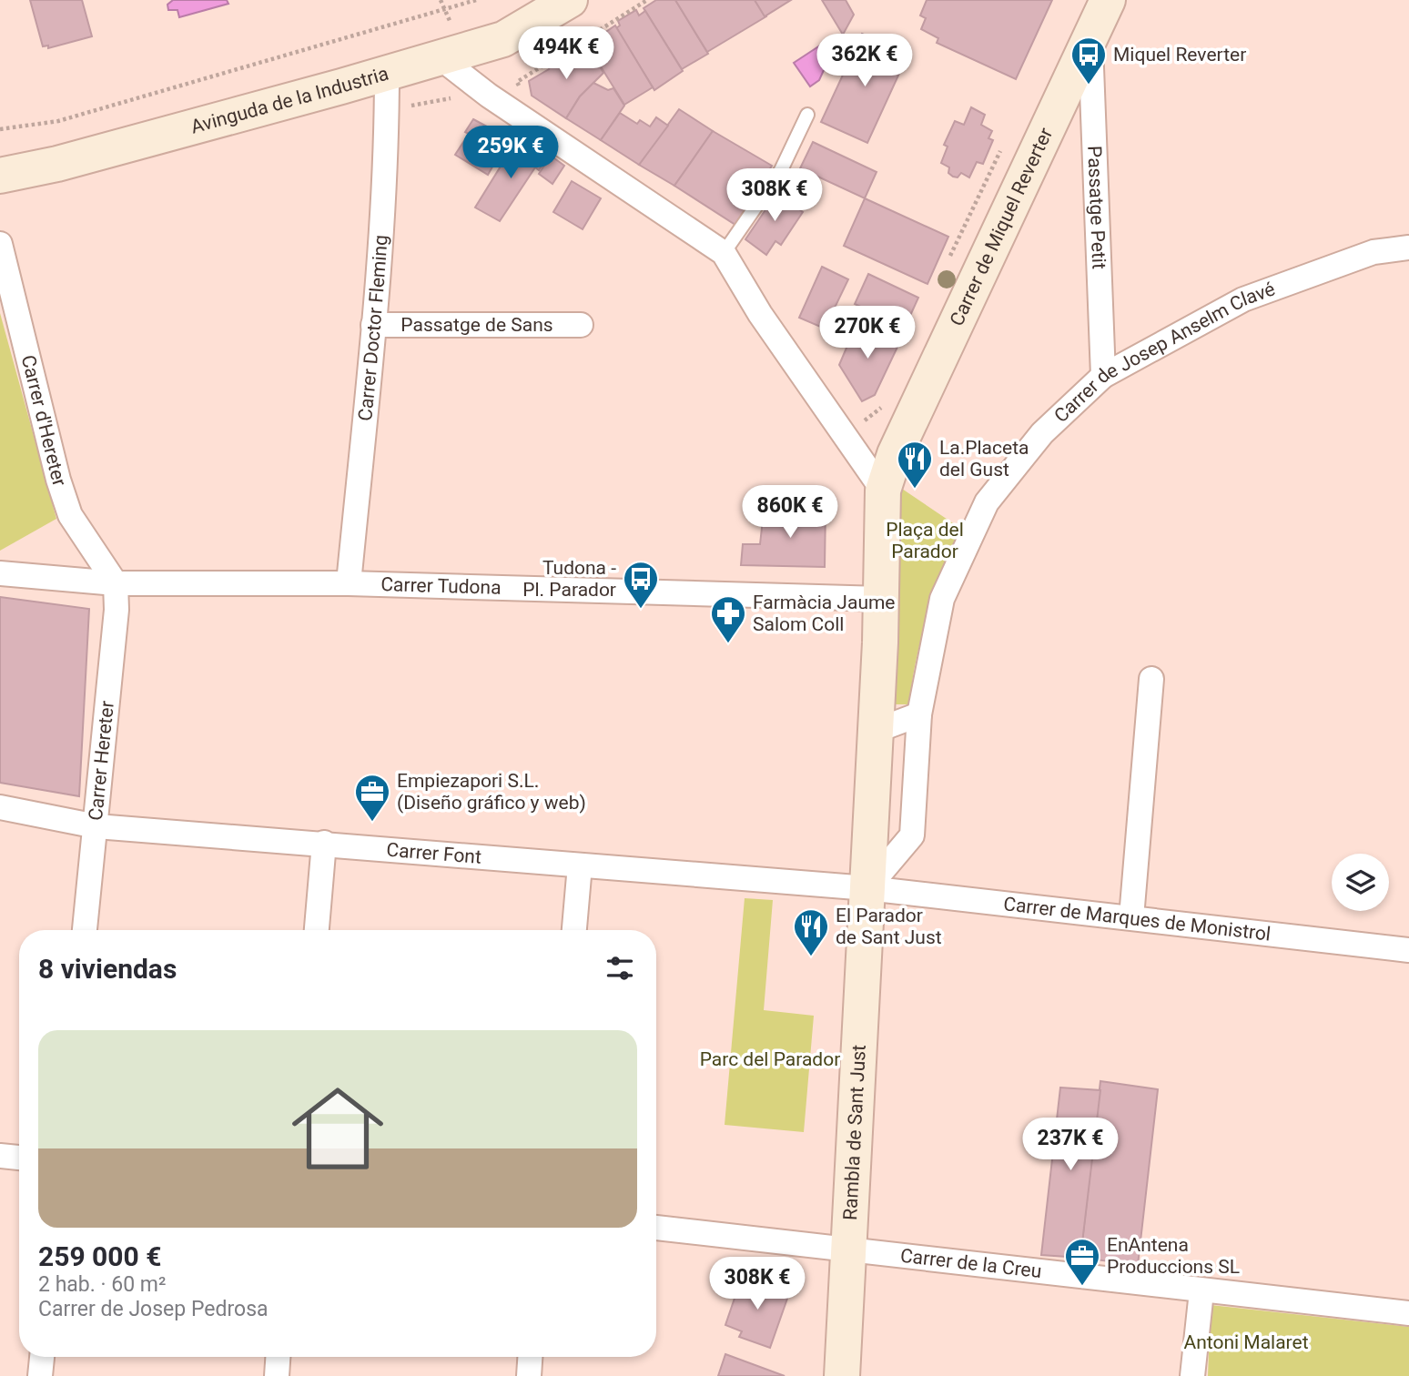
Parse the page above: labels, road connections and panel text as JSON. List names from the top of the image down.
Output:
{
  "streets": {
    "street": [
      "Avinguda de la Industria",
      "Passatge Petit",
      "Carrer de Miquel Reverter",
      "Passatge de Sans",
      "Carrer Doctor Fleming",
      "Carrer de Josep Anselm Clavé",
      "Carrer d'Hereter",
      "Carrer Tudona",
      "Carrer Hereter",
      "Carrer Font",
      "Carrer de Marques de Monistrol",
      "Rambla de Sant Just",
      "Carrer de la Creu"
    ]
  },
  "crossings": [
    ["Avinguda de la Industria", "Carrer Doctor Fleming"],
    ["Passatge Petit", "Carrer de Miquel Reverter"],
    ["Passatge Petit", "Carrer de Josep Anselm Clavé"],
    ["Carrer de Miquel Reverter", "Carrer Tudona"],
    ["Passatge de Sans", "Carrer Doctor Fleming"],
    ["Carrer Doctor Fleming", "Carrer Tudona"],
    ["Carrer de Josep Anselm Clavé", "Carrer Font"],
    ["Carrer de Josep Anselm Clavé", "Carrer de Marques de Monistrol"],
    ["Carrer de Josep Anselm Clavé", "Rambla de Sant Just"],
    ["Carrer d'Hereter", "Carrer Tudona"],
    ["Carrer d'Hereter", "Carrer Hereter"],
    ["Carrer Tudona", "Carrer Hereter"],
    ["Carrer Hereter", "Carrer Font"],
    ["Carrer Font", "Carrer de Marques de Monistrol"],
    ["Carrer Font", "Rambla de Sant Just"],
    ["Carrer de Marques de Monistrol", "Rambla de Sant Just"],
    ["Rambla de Sant Just", "Carrer de la Creu"]
  ],
  "parks": ["Plaça del Parador", "Parc del Parador", "Antoni Malaret"],
  "places": {
    "bus stop": ["Miquel Reverter", "Tudona - Pl. Parador"],
    "restaurant": ["La.Placeta del Gust", "El Parador de Sant Just"],
    "pharmacy": ["Farmàcia Jaume Salom Coll"],
    "office": ["Empiezapori S.L. (Diseño gráfico y web)", "EnAntena Produccions SL"]
  },
  "page": {
    "price": [
      "494K €",
      "362K €",
      "259K €",
      "308K €",
      "270K €",
      "860K €",
      "237K €",
      "308K €"
    ],
    "heading": "8 viviendas",
    "list": [
      {
        "name": "259 000 €",
        "note": "2 hab. · 60 m² · Carrer de Josep Pedrosa"
      }
    ]
  }
}
